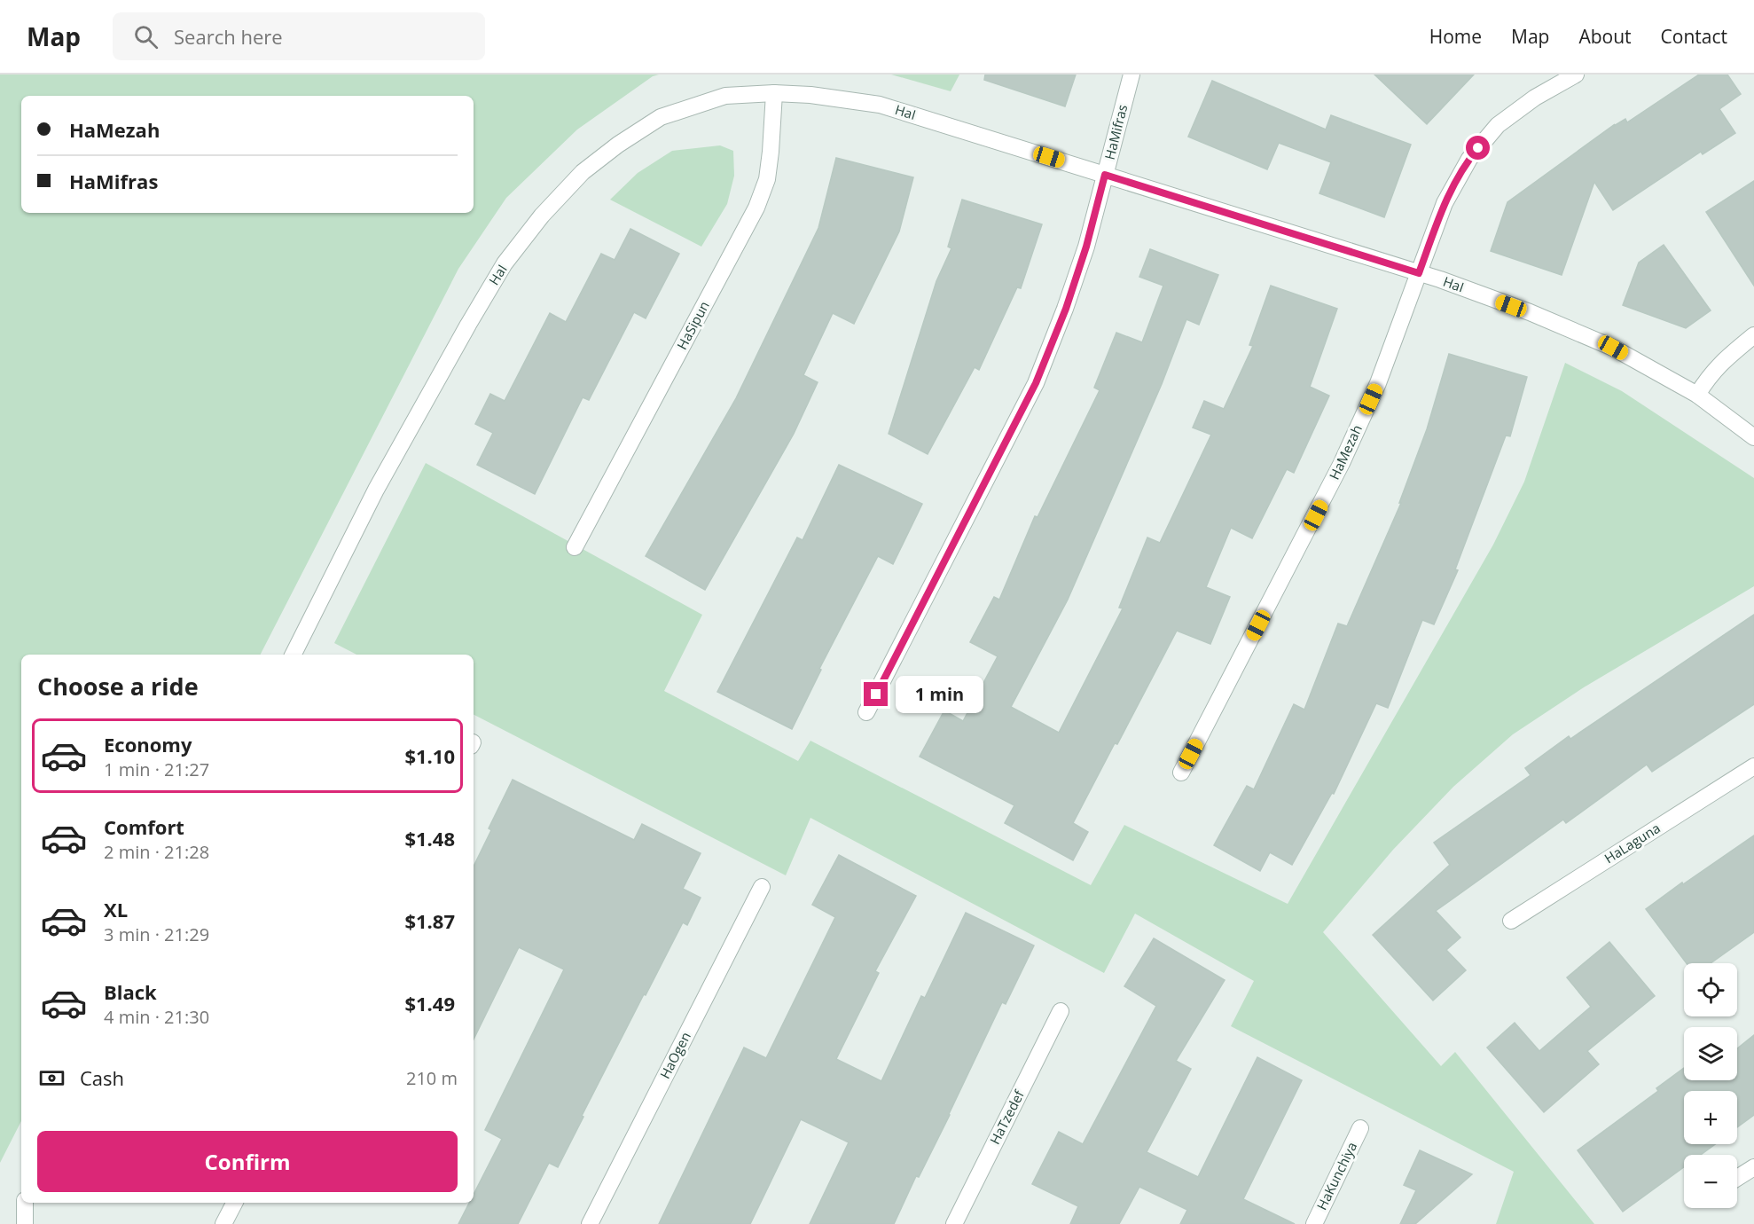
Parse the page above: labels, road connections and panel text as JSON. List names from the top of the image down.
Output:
{
  "streets": {
    "street": [
      "HaI",
      "HaMifras",
      "HaSipun",
      "HaMezah",
      "HaLaguna",
      "HaOgen",
      "HaTzedef",
      "HaKunchiya"
    ]
  },
  "crossings": [
    ["HaI", "HaMifras"],
    ["HaI", "HaSipun"],
    ["HaI", "HaMezah"]
  ],
  "page": {
    "header": "Map",
    "search": "Search here",
    "nav": [
      "Home",
      "Map",
      "About",
      "Contact"
    ],
    "banner": ["HaMezah", "HaMifras"],
    "heading": "Choose a ride",
    "bubble": "1 min",
    "list": [
      {
        "name": "Economy",
        "note": "1 min · 21:27",
        "value": "$1.10"
      },
      {
        "name": "Comfort",
        "note": "2 min · 21:28",
        "value": "$1.48"
      },
      {
        "name": "XL",
        "note": "3 min · 21:29",
        "value": "$1.87"
      },
      {
        "name": "Black",
        "note": "4 min · 21:30",
        "value": "$1.49"
      }
    ],
    "map_buttons": ["+", "−"],
    "pay": ["Cash", "210 m"],
    "buttons": "Confirm"
  }
}
